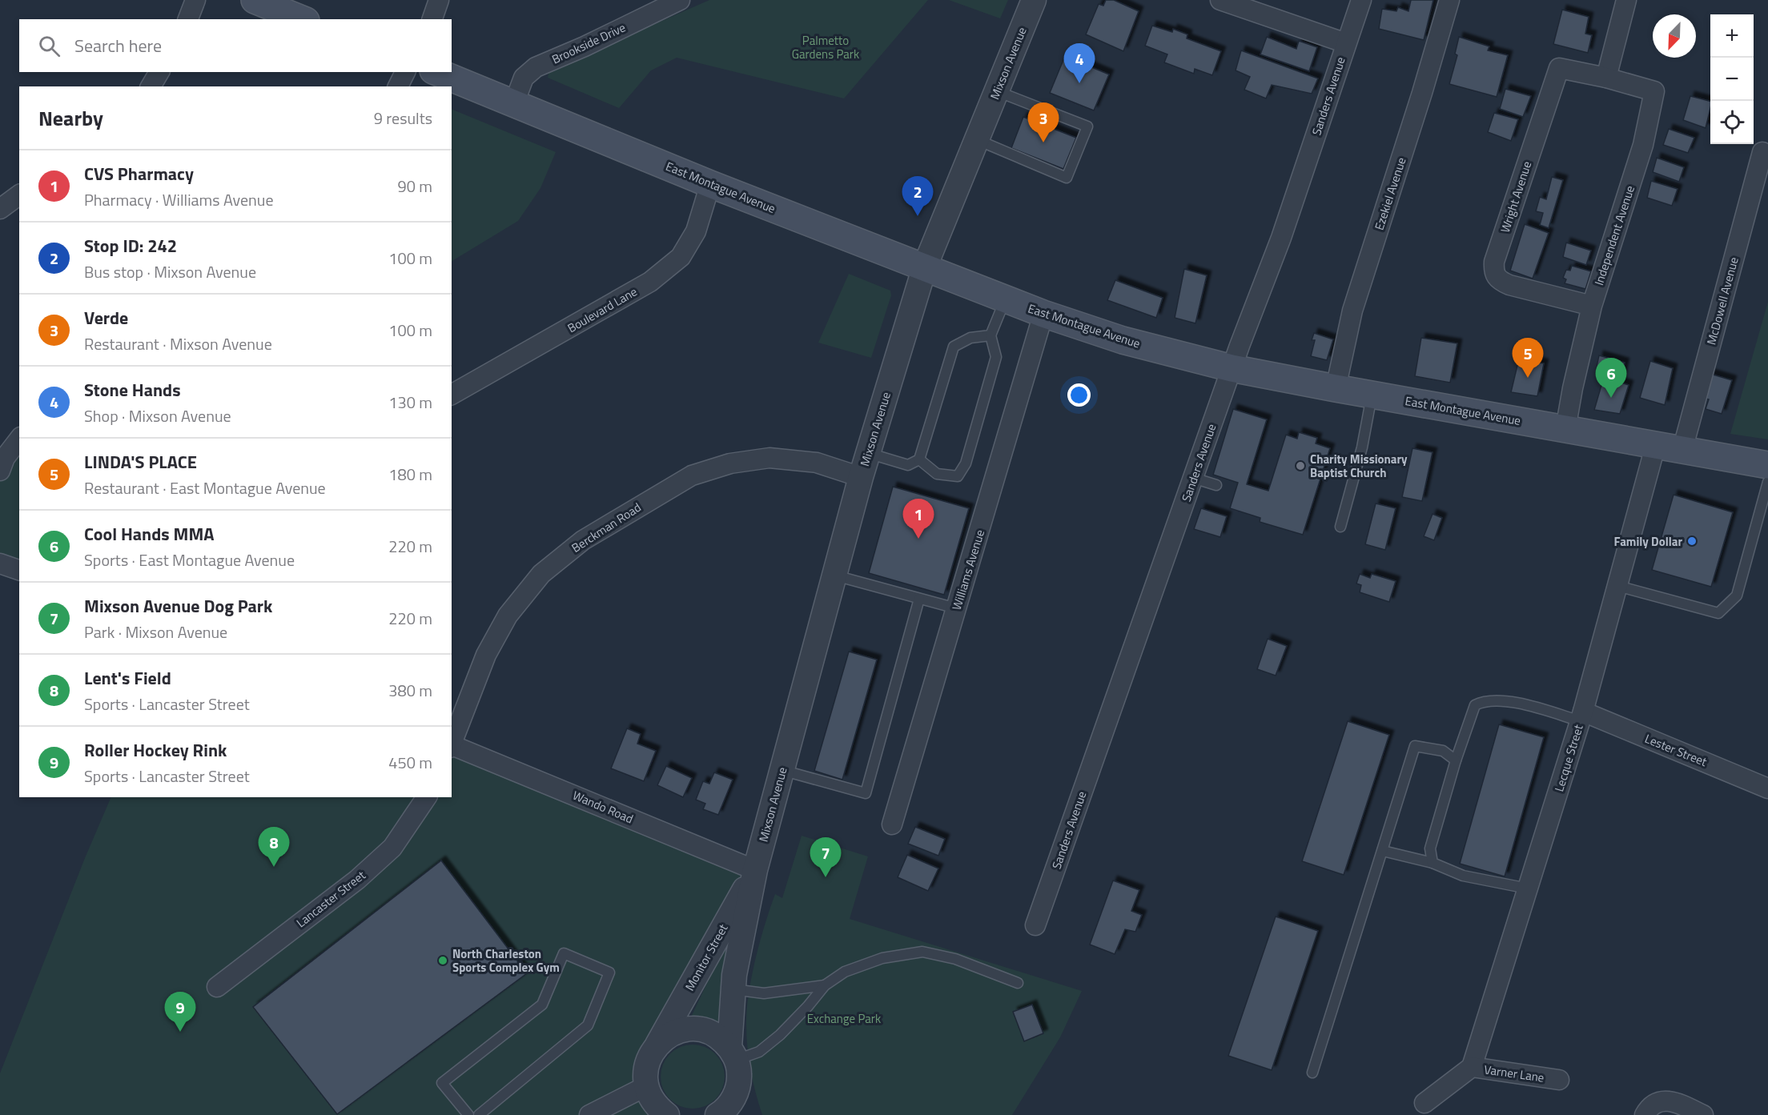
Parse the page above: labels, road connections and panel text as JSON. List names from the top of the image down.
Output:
{
  "streets": {
    "main road": ["East Montague Avenue"],
    "street": [
      "Brookside Drive",
      "Mixson Avenue",
      "Sanders Avenue",
      "Ezekiel Avenue",
      "Wright Avenue",
      "Independent Avenue",
      "McDowell Avenue",
      "Boulevard Lane",
      "Berckman Road",
      "Williams Avenue",
      "Lester Street",
      "Lecque Street",
      "Wando Road",
      "Lancaster Street",
      "Monitor Street",
      "Varner Lane"
    ]
  },
  "crossings": [
    ["Brookside Drive", "East Montague Avenue"],
    ["Mixson Avenue", "East Montague Avenue"],
    ["Mixson Avenue", "Berckman Road"],
    ["Mixson Avenue", "Wando Road"],
    ["Mixson Avenue", "Monitor Street"],
    ["Sanders Avenue", "East Montague Avenue"],
    ["East Montague Avenue", "Ezekiel Avenue"],
    ["East Montague Avenue", "Independent Avenue"],
    ["East Montague Avenue", "McDowell Avenue"],
    ["East Montague Avenue", "Boulevard Lane"],
    ["East Montague Avenue", "Williams Avenue"],
    ["East Montague Avenue", "Lecque Street"],
    ["Wright Avenue", "Independent Avenue"],
    ["Lester Street", "Lecque Street"],
    ["Lecque Street", "Varner Lane"],
    ["Wando Road", "Monitor Street"]
  ],
  "parks": ["Palmetto Gardens Park", "Exchange Park"],
  "places": ["Charity Missionary Baptist Church", "Family Dollar", "North Charleston Sports Complex Gym"],
  "north": "bottom left",
  "page": {
    "map_buttons": ["+", "−"],
    "search": "Search here",
    "pins": [
      "4",
      "3",
      "2",
      "5",
      "6",
      "1",
      "8",
      "7",
      "9"
    ],
    "heading": ["Nearby", "9 results"],
    "list": [
      {
        "mark": "1",
        "name": "CVS Pharmacy",
        "note": "Pharmacy · Williams Avenue",
        "value": "90 m"
      },
      {
        "mark": "2",
        "name": "Stop ID: 242",
        "note": "Bus stop · Mixson Avenue",
        "value": "100 m"
      },
      {
        "mark": "3",
        "name": "Verde",
        "note": "Restaurant · Mixson Avenue",
        "value": "100 m"
      },
      {
        "mark": "4",
        "name": "Stone Hands",
        "note": "Shop · Mixson Avenue",
        "value": "130 m"
      },
      {
        "mark": "5",
        "name": "LINDA'S PLACE",
        "note": "Restaurant · East Montague Avenue",
        "value": "180 m"
      },
      {
        "mark": "6",
        "name": "Cool Hands MMA",
        "note": "Sports · East Montague Avenue",
        "value": "220 m"
      },
      {
        "mark": "7",
        "name": "Mixson Avenue Dog Park",
        "note": "Park · Mixson Avenue",
        "value": "220 m"
      },
      {
        "mark": "8",
        "name": "Lent's Field",
        "note": "Sports · Lancaster Street",
        "value": "380 m"
      },
      {
        "mark": "9",
        "name": "Roller Hockey Rink",
        "note": "Sports · Lancaster Street",
        "value": "450 m"
      }
    ]
  }
}
